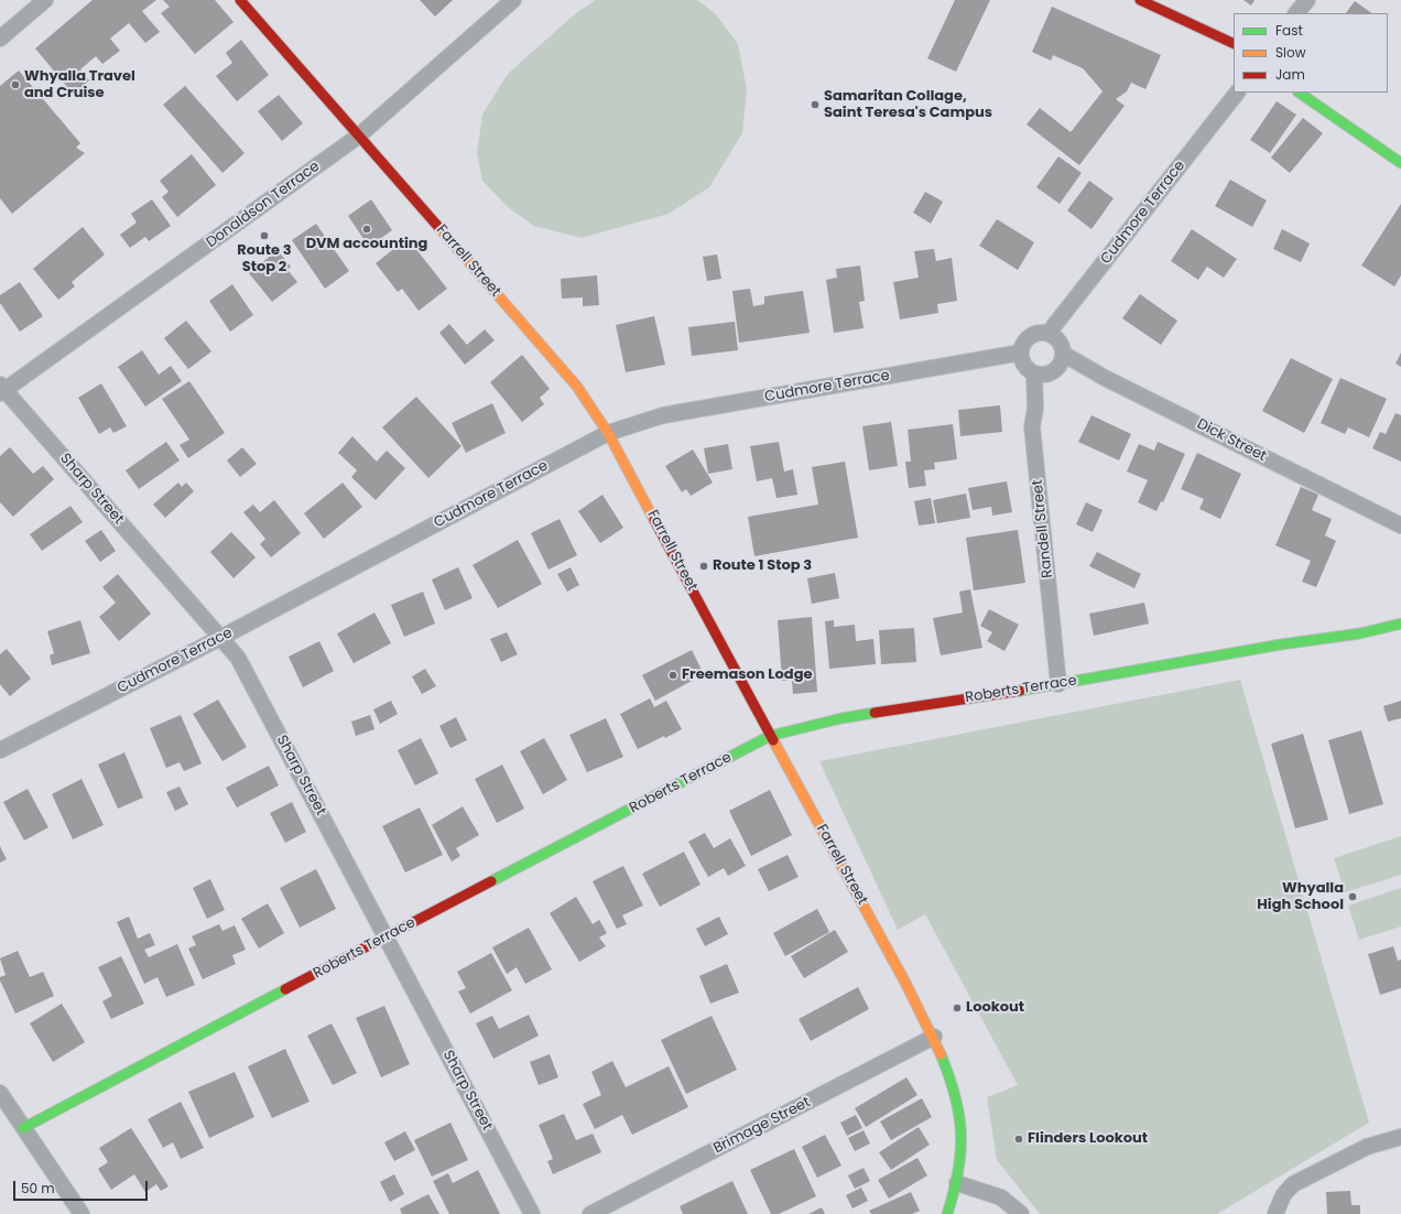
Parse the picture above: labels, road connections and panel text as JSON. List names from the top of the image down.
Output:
{
  "streets": {
    "main road": ["Farrell Street", "Roberts Terrace"],
    "street": [
      "Donaldson Terrace",
      "Cudmore Terrace",
      "Dick Street",
      "Sharp Street",
      "Randell Street",
      "Brimage Street"
    ]
  },
  "crossings": [
    ["Donaldson Terrace", "Farrell Street"],
    ["Donaldson Terrace", "Sharp Street"],
    ["Cudmore Terrace", "Farrell Street"],
    ["Cudmore Terrace", "Dick Street"],
    ["Cudmore Terrace", "Sharp Street"],
    ["Cudmore Terrace", "Randell Street"],
    ["Farrell Street", "Roberts Terrace"],
    ["Farrell Street", "Brimage Street"],
    ["Dick Street", "Randell Street"],
    ["Sharp Street", "Roberts Terrace"],
    ["Randell Street", "Roberts Terrace"]
  ],
  "places": [
    "Whyalla Travel and Cruise",
    "Samaritan Collage, Saint Teresa's Campus",
    "DVM accounting",
    "Route 3 Stop 2",
    "Route 1 Stop 3",
    "Freemason Lodge",
    "Whyalla High School",
    "Lookout",
    "Flinders Lookout"
  ],
  "legend": ["Fast", "Slow", "Jam"],
  "scale_bar": "50 m"
}
